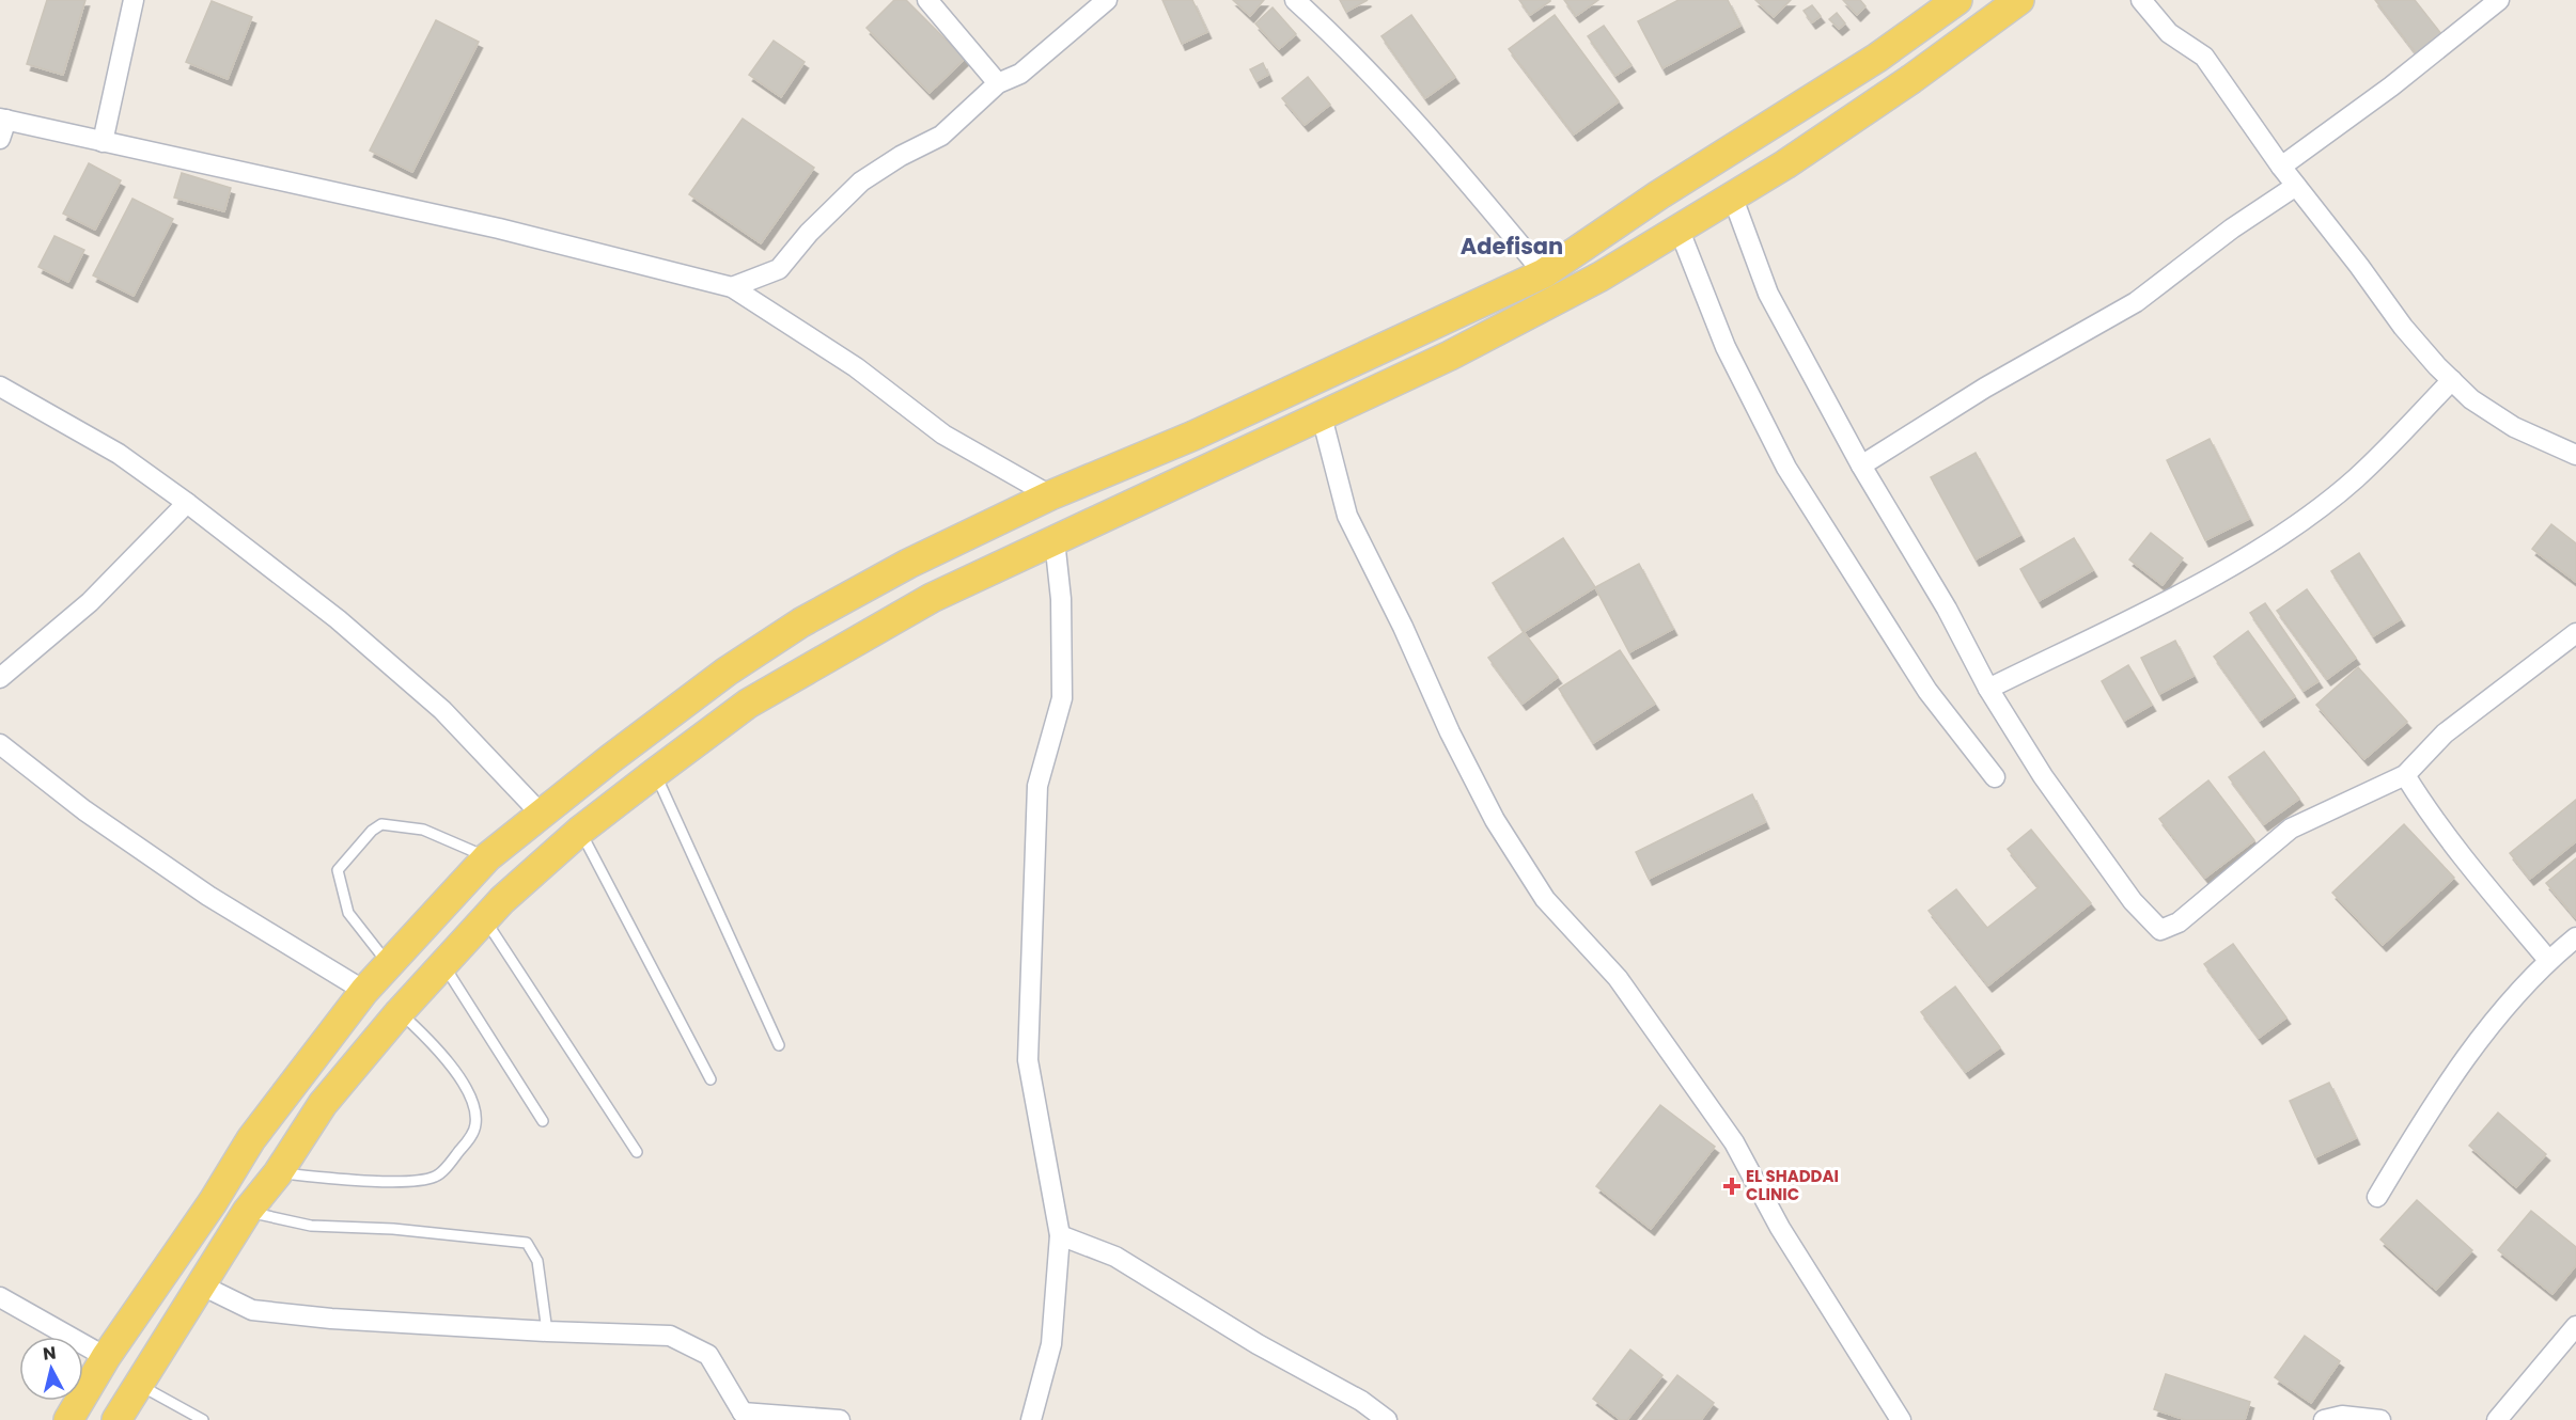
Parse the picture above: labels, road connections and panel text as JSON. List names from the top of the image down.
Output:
{
  "districts": ["Adefisan"],
  "places": {
    "health": ["EL SHADDAI CLINIC"]
  },
  "north": "top"
}
